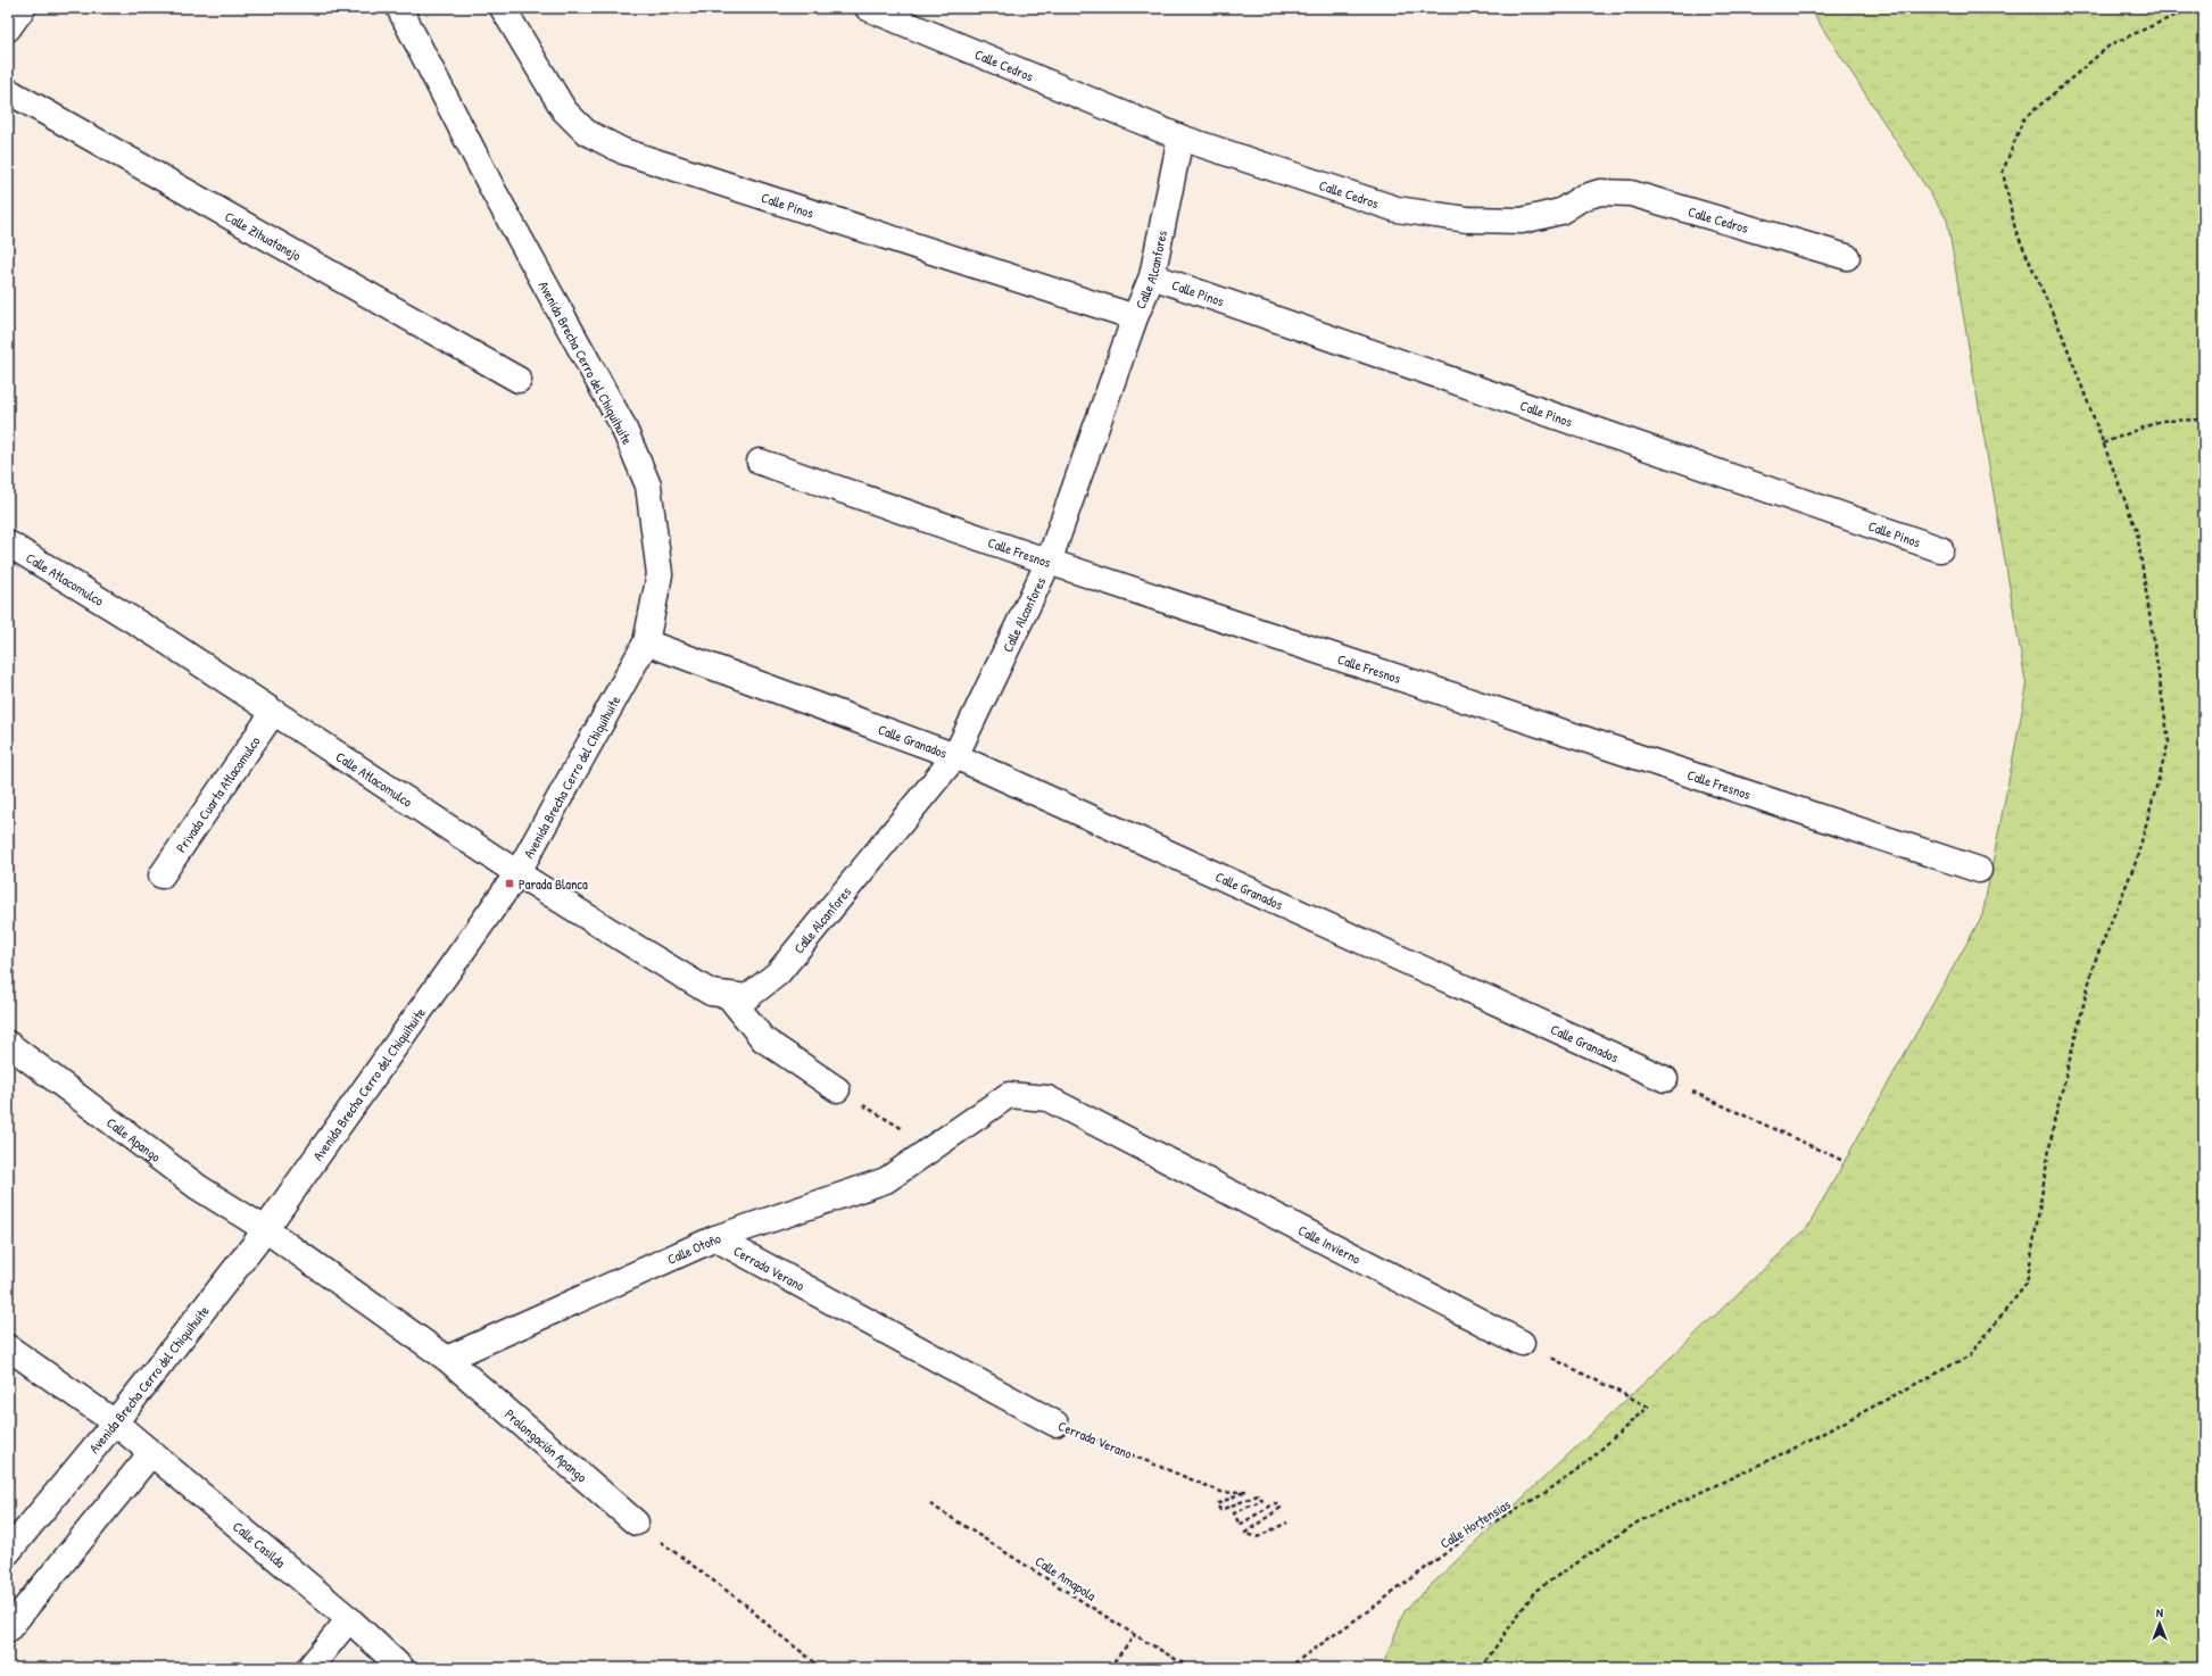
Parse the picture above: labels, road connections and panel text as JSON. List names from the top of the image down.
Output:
{
  "streets": {
    "street": [
      "Calle Cedros",
      "Calle Pinos",
      "Calle Zihuatanejo",
      "Calle Alcanfores",
      "Avenida Brecha Cerro del Chiquihuite",
      "Calle Fresnos",
      "Calle Atlacomulco",
      "Calle Granados",
      "Privada Cuarta Atlacomulco",
      "Calle Apango",
      "Calle Invierno",
      "Calle Otoño",
      "Cerrada Verano",
      "Prolongación Apango",
      "Calle Casilda"
    ],
    "path": ["Calle Hortensias", "Calle Amapola"]
  },
  "crossings": [
    ["Calle Cedros", "Calle Alcanfores"],
    ["Calle Pinos", "Calle Alcanfores"],
    ["Calle Alcanfores", "Calle Fresnos"],
    ["Calle Alcanfores", "Calle Atlacomulco"],
    ["Calle Alcanfores", "Calle Granados"],
    ["Avenida Brecha Cerro del Chiquihuite", "Calle Atlacomulco"],
    ["Avenida Brecha Cerro del Chiquihuite", "Calle Granados"],
    ["Avenida Brecha Cerro del Chiquihuite", "Calle Apango"],
    ["Avenida Brecha Cerro del Chiquihuite", "Prolongación Apango"],
    ["Avenida Brecha Cerro del Chiquihuite", "Calle Casilda"],
    ["Calle Atlacomulco", "Privada Cuarta Atlacomulco"],
    ["Calle Apango", "Prolongación Apango"],
    ["Calle Invierno", "Calle Otoño"],
    ["Calle Invierno", "Calle Hortensias"],
    ["Calle Otoño", "Cerrada Verano"],
    ["Calle Otoño", "Prolongación Apango"]
  ],
  "places": {
    "transit": ["Parada Blanca"]
  },
  "north": "top"
}
